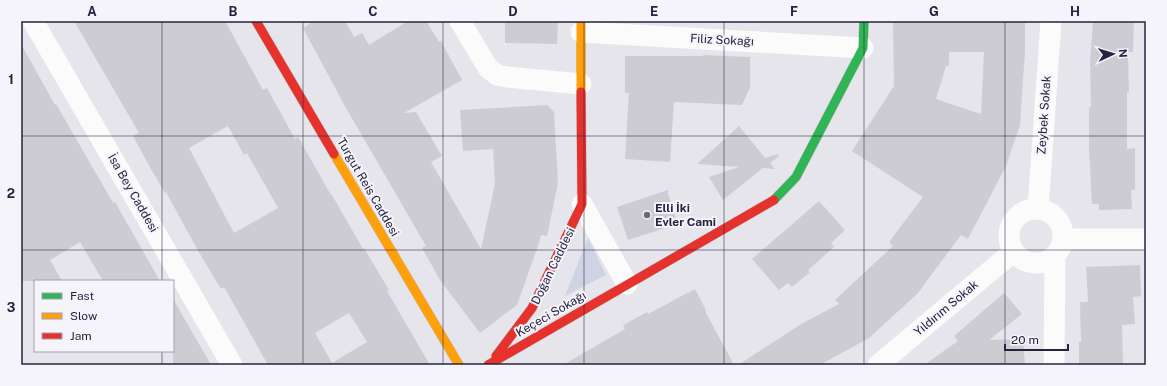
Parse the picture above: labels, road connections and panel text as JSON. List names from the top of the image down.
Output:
{
  "streets": {
    "street": [
      "Filiz Sokağı",
      "Zeybek Sokak",
      "Turgut Reis Caddesi",
      "İsa Bey Caddesi",
      "Doğan Caddesi",
      "Yıldırım Sokak",
      "Keçeci Sokağı"
    ]
  },
  "crossings": [
    ["Filiz Sokağı", "Doğan Caddesi"],
    ["Filiz Sokağı", "Keçeci Sokağı"],
    ["Zeybek Sokak", "Yıldırım Sokak"],
    ["Doğan Caddesi", "Keçeci Sokağı"]
  ],
  "places": ["Elli İki Evler Cami"],
  "legend": ["Fast", "Slow", "Jam"],
  "scale_bar": "20 m",
  "north": "right",
  "grid": {
    "columns": [
      "A",
      "B",
      "C",
      "D",
      "E",
      "F",
      "G",
      "H"
    ],
    "rows": ["1", "2", "3"]
  }
}
